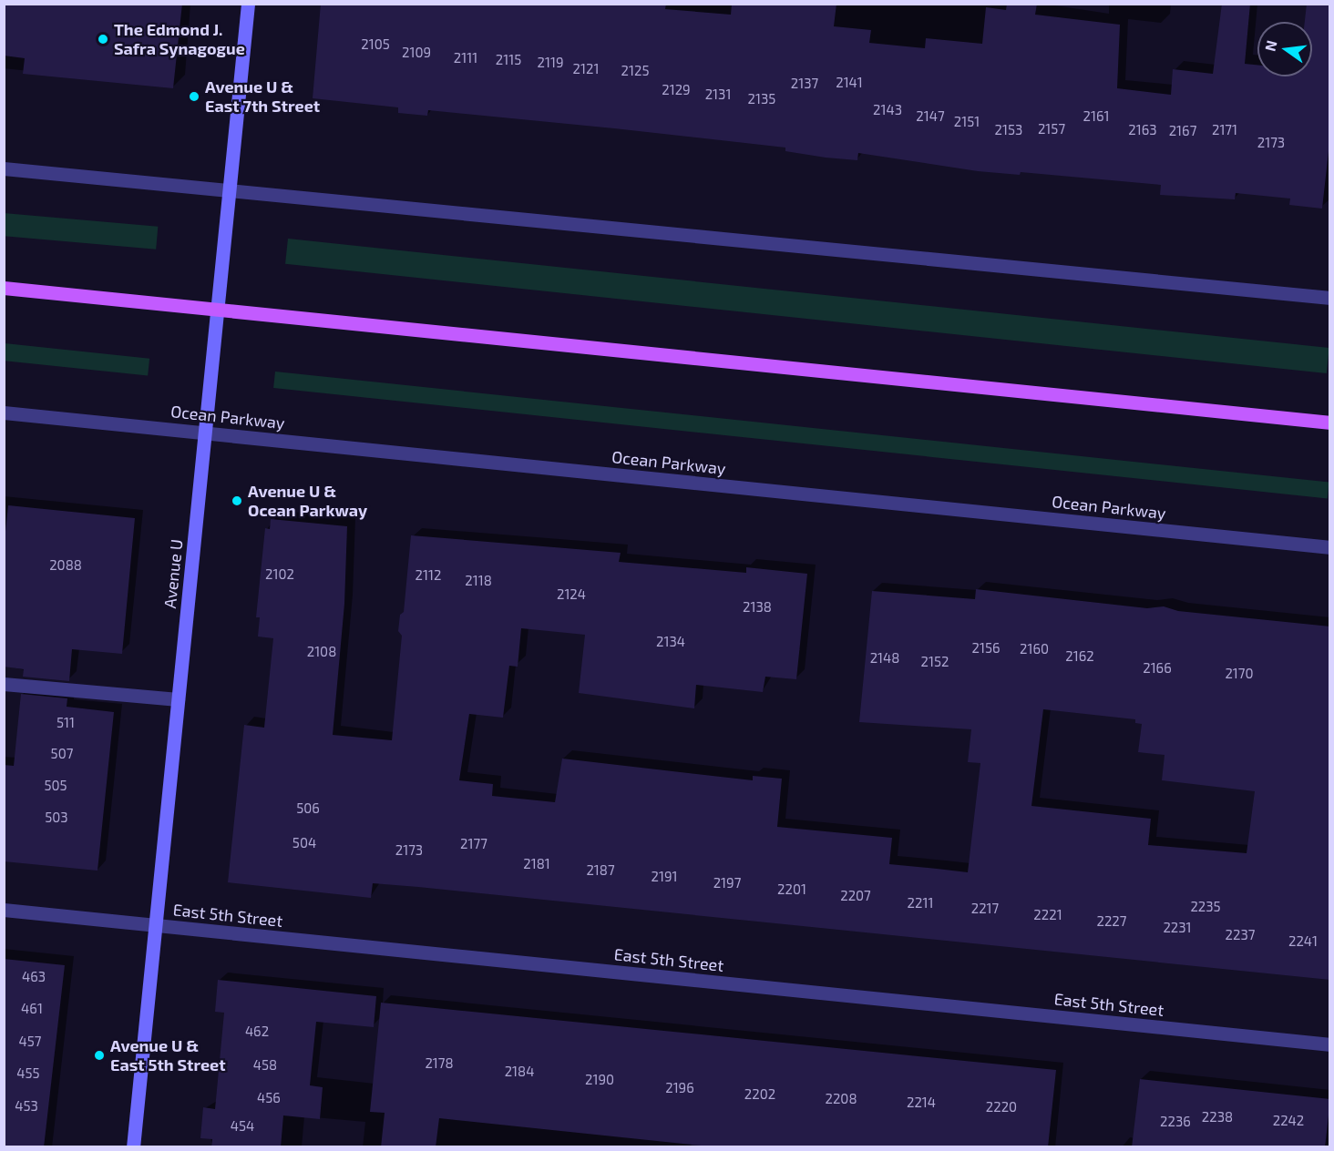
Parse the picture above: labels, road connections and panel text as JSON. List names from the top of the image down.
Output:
{
  "streets": {
    "main road": ["Avenue U"],
    "street": ["Ocean Parkway", "East 5th Street"]
  },
  "crossings": [
    ["Ocean Parkway", "Avenue U"],
    ["Avenue U", "East 5th Street"]
  ],
  "places": [
    "The Edmond J. Safra Synagogue",
    "Avenue U & East 7th Street",
    "Avenue U & Ocean Parkway",
    "Avenue U & East 5th Street"
  ],
  "house_numbers": [
    "2105",
    "2109",
    "2111",
    "2115",
    "2119",
    "2121",
    "2125",
    "2141",
    "2137",
    "2129",
    "2131",
    "2135",
    "2143",
    "2147",
    "2161",
    "2151",
    "2157",
    "2153",
    "2163",
    "2171",
    "2167",
    "2173",
    "2088",
    "2102",
    "2112",
    "2118",
    "2124",
    "2138",
    "2134",
    "2156",
    "2160",
    "2108",
    "2162",
    "2148",
    "2152",
    "2166",
    "2170",
    "511",
    "507",
    "505",
    "506",
    "503",
    "504",
    "2177",
    "2173",
    "2181",
    "2187",
    "2191",
    "2197",
    "2201",
    "2207",
    "2211",
    "2235",
    "2217",
    "2221",
    "2227",
    "2231",
    "2237",
    "2241",
    "463",
    "461",
    "462",
    "457",
    "2178",
    "458",
    "2184",
    "455",
    "2190",
    "2196",
    "2202",
    "456",
    "2208",
    "2214",
    "453",
    "2220",
    "2238",
    "2242",
    "2236",
    "454"
  ],
  "north": "left"
}
